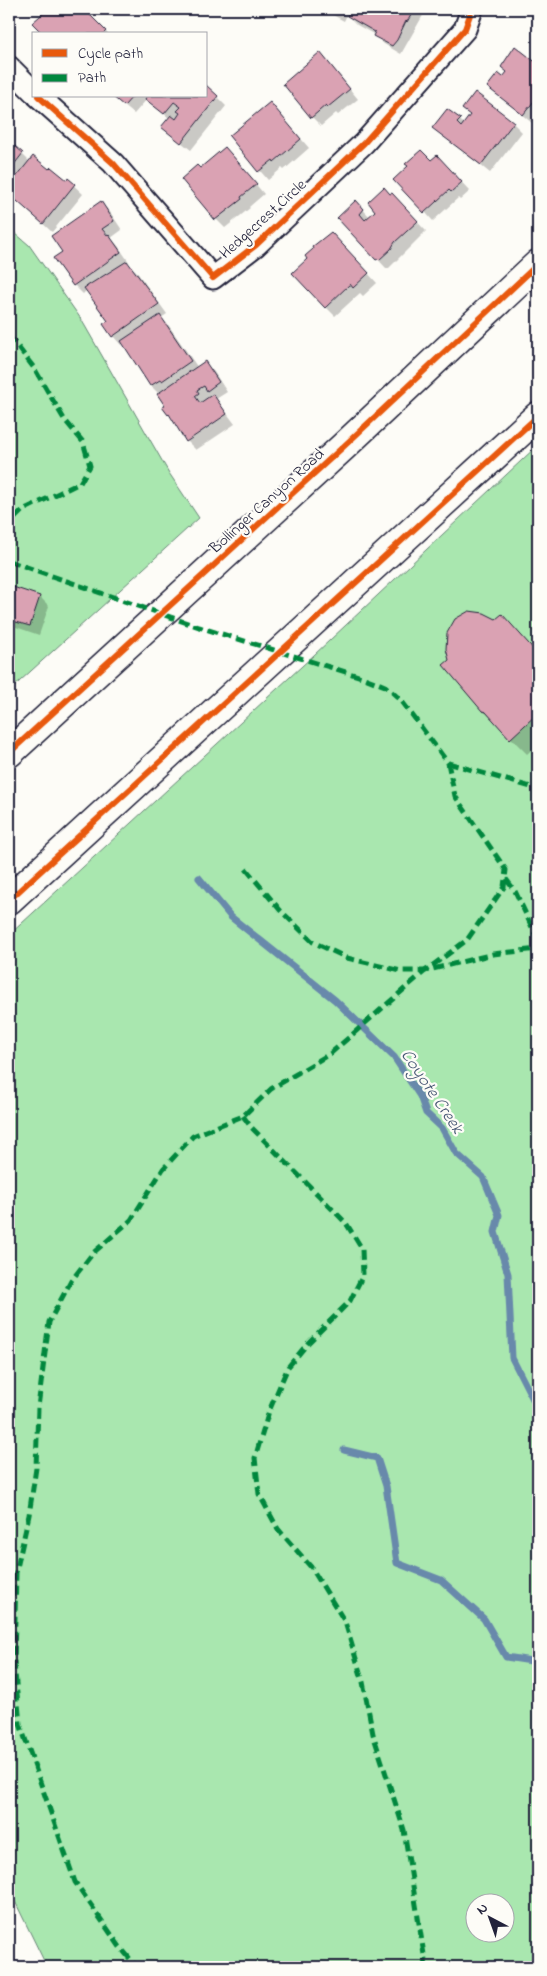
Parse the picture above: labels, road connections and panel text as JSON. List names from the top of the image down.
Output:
{
  "streets": {
    "main road": ["Bollinger Canyon Road"],
    "street": ["Hedgecrest Circle"]
  },
  "water": ["Coyote Creek"],
  "legend": ["Cycle path", "Path"],
  "north": "top left"
}
